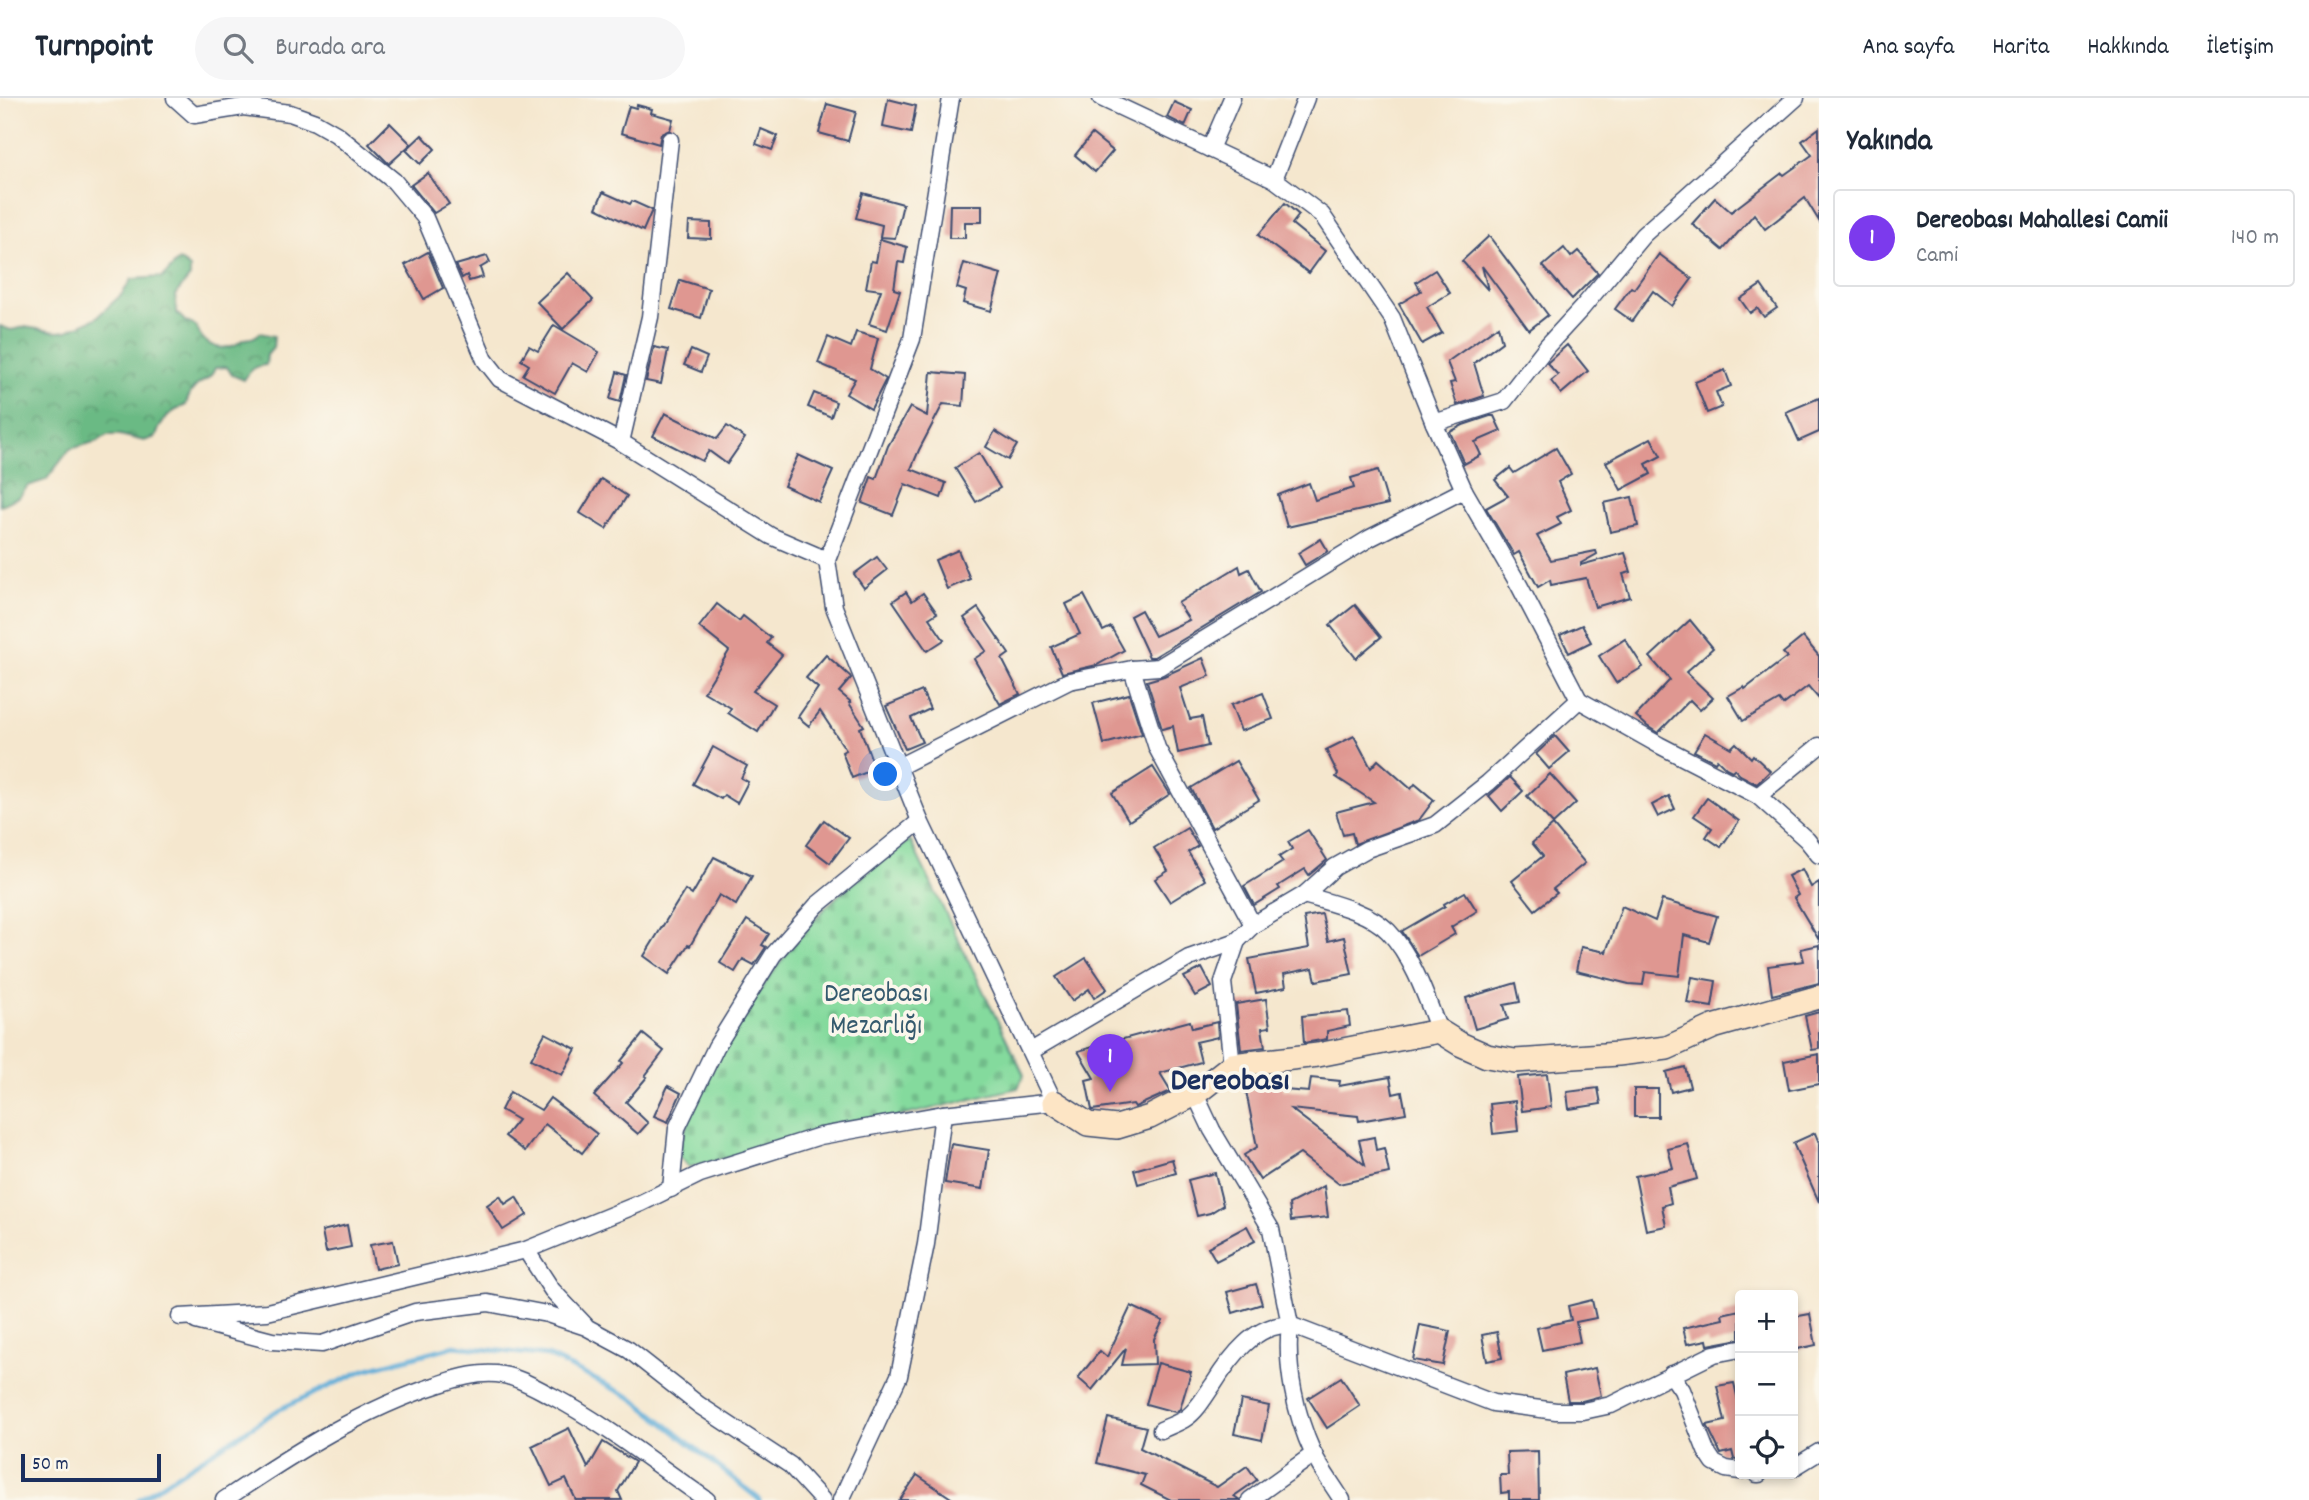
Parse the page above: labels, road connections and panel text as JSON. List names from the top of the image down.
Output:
{
  "districts": ["Dereobası"],
  "parks": ["Dereobası Mezarlığı"],
  "scale_bar": "50 m",
  "page": {
    "header": "Turnpoint",
    "search": "Burada ara",
    "nav": [
      "Ana sayfa",
      "Harita",
      "Hakkında",
      "İletişim"
    ],
    "heading": "Yakında",
    "list": [
      {
        "mark": "1",
        "name": "Dereobası Mahallesi Camii",
        "note": "Cami",
        "value": "140 m"
      }
    ],
    "pins": "1",
    "map_buttons": ["+", "−"],
    "scale": "50 m"
  }
}
